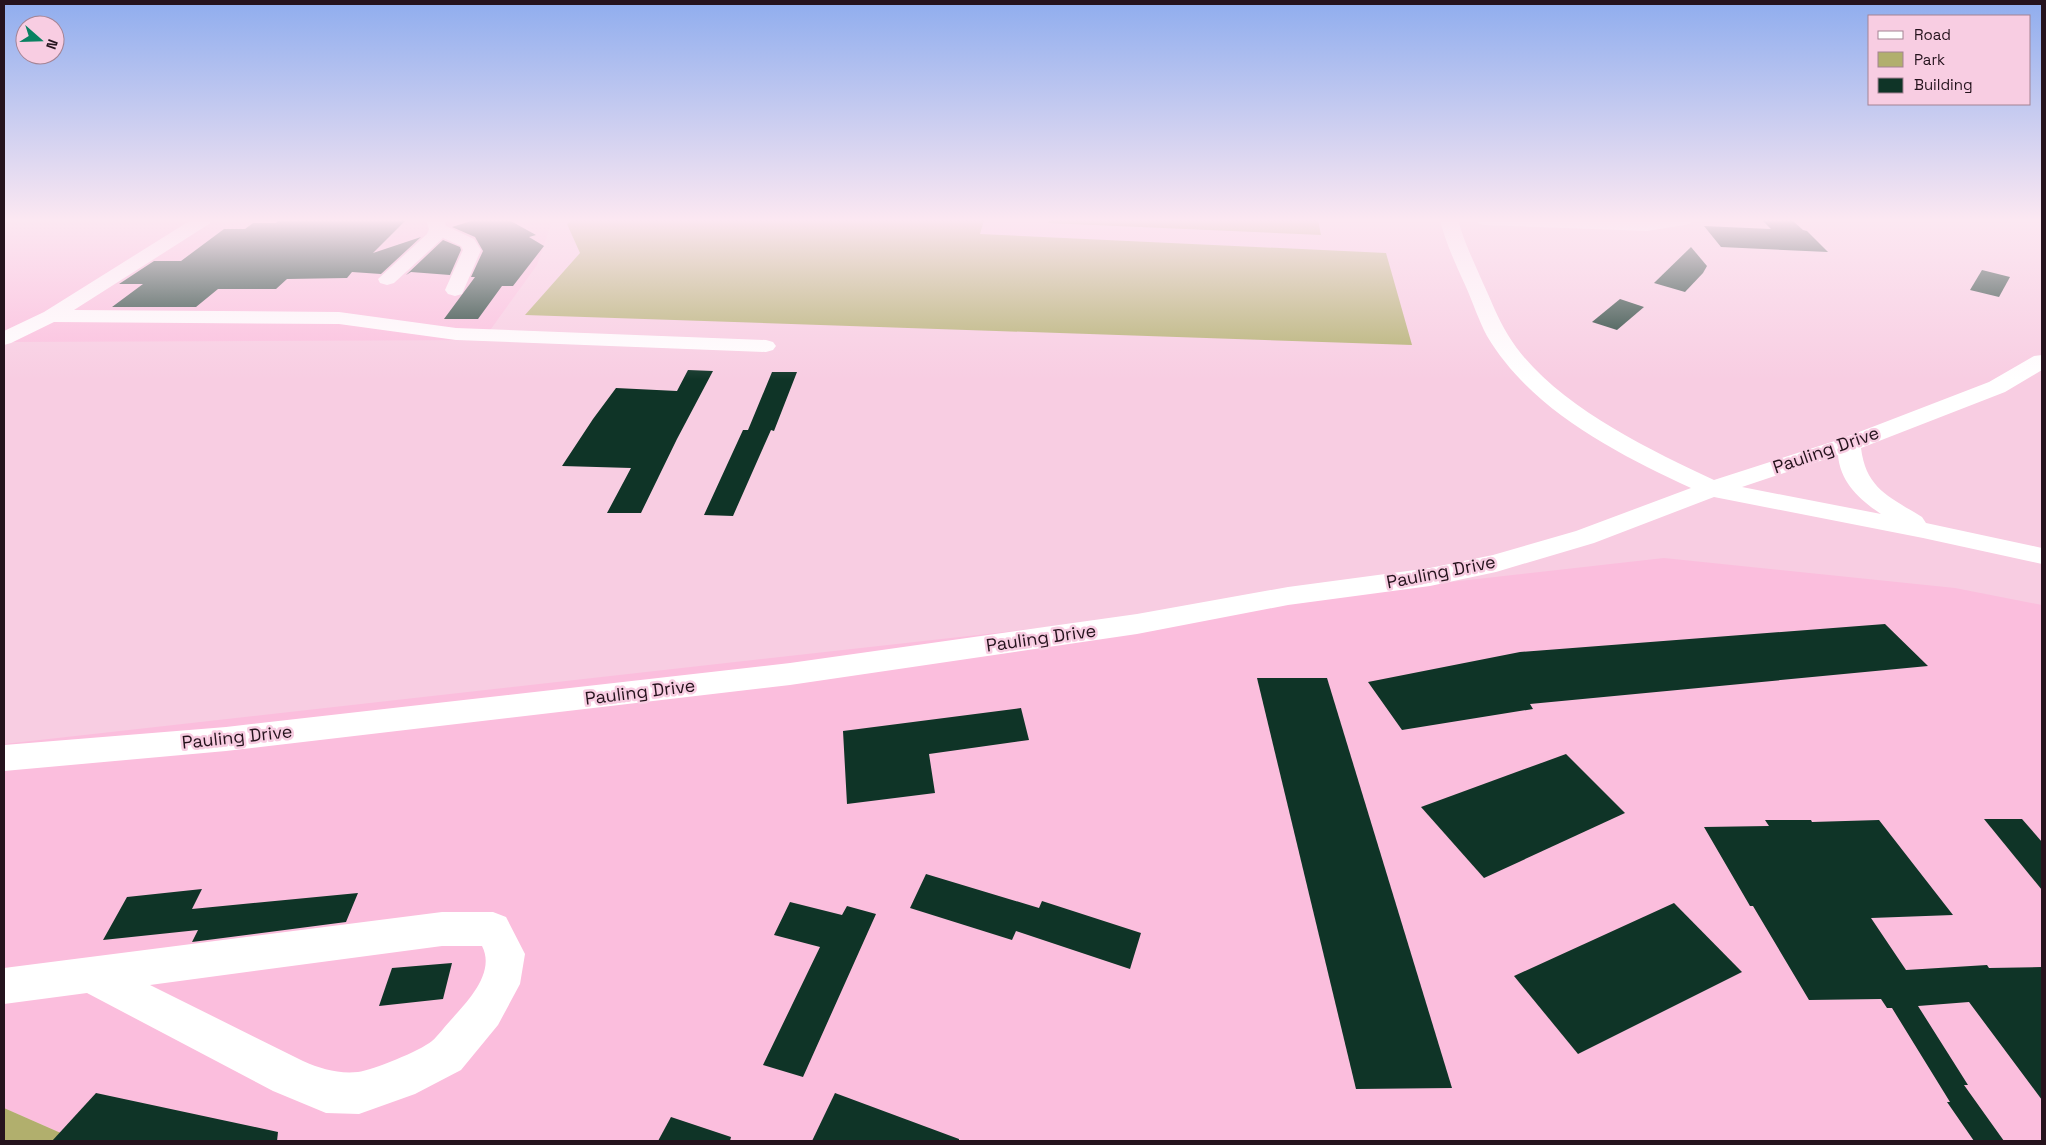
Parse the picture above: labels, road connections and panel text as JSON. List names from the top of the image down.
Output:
{
  "streets": {
    "street": ["Pauling Drive"]
  },
  "legend": ["Road", "Park", "Building"],
  "north": "right"
}
